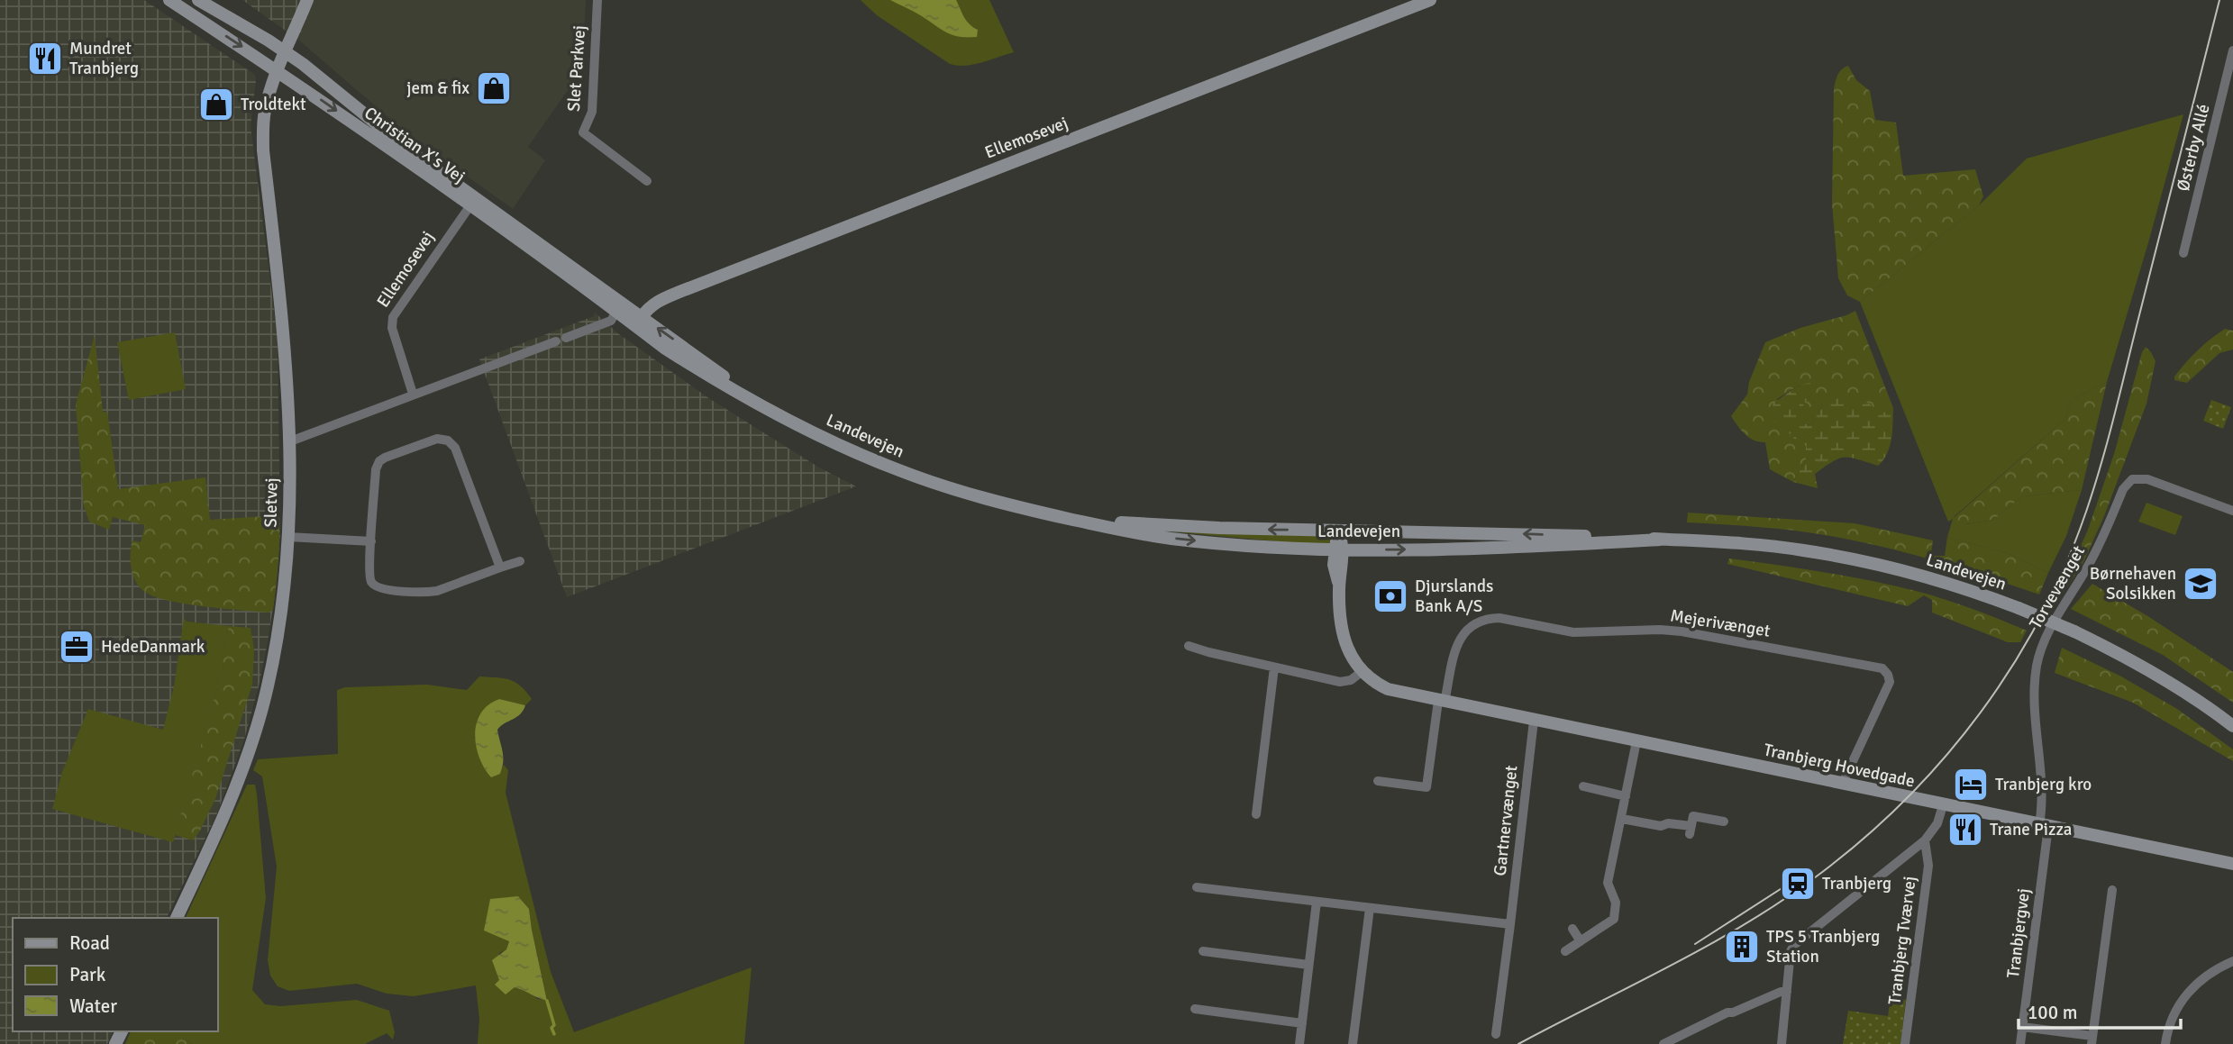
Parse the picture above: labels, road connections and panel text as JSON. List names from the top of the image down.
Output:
{
  "streets": {
    "main road": [
      "Ellemosevej",
      "Christian X's Vej",
      "Landevejen",
      "Sletvej",
      "Tranbjerg Hovedgade"
    ],
    "street": [
      "Slet Parkvej",
      "Østerby Allé",
      "Torvevænget",
      "Mejerivænget",
      "Gartnervænget",
      "Tranbjergvej",
      "Tranbjerg Tværvej"
    ]
  },
  "crossings": [
    ["Ellemosevej", "Christian X's Vej"],
    ["Ellemosevej", "Landevejen"],
    ["Christian X's Vej", "Landevejen"],
    ["Christian X's Vej", "Sletvej"],
    ["Landevejen", "Tranbjerg Hovedgade"],
    ["Torvevænget", "Tranbjerg Hovedgade"],
    ["Torvevænget", "Tranbjergvej"],
    ["Mejerivænget", "Tranbjerg Hovedgade"],
    ["Tranbjerg Hovedgade", "Gartnervænget"],
    ["Tranbjerg Hovedgade", "Tranbjergvej"]
  ],
  "places": {
    "restaurant": ["Mundret Tranbjerg", "Trane Pizza"],
    "shop": ["jem & fix", "Troldtekt"],
    "school or university": ["Børnehaven Solsikken"],
    "bank": ["Djurslands Bank A/S"],
    "office": ["HedeDanmark"],
    "hotel": ["Tranbjerg kro"],
    "station": ["Tranbjerg"],
    "building": ["TPS 5 Tranbjerg Station"]
  },
  "legend": ["Road", "Park", "Water"],
  "scale_bar": "100 m"
}
